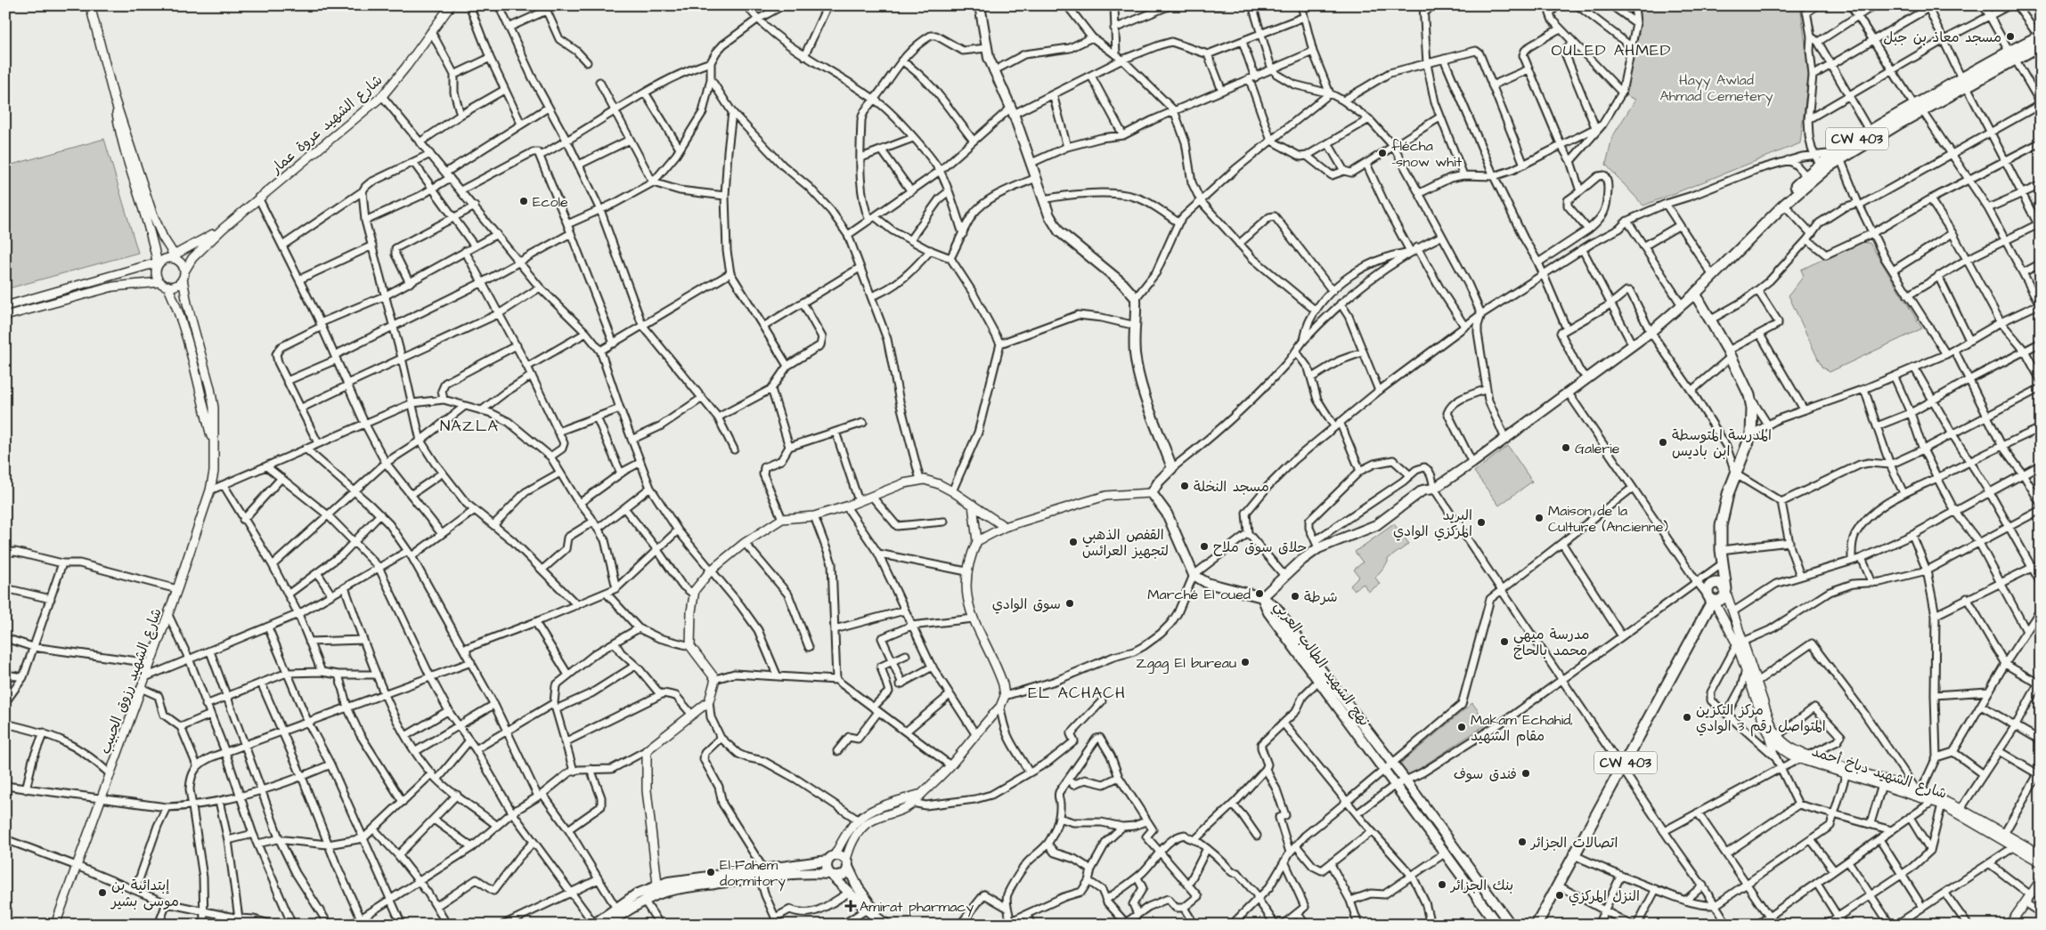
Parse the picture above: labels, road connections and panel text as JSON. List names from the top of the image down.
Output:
{
  "streets": {
    "main road": ["CW 403", "نهج الشهيد الطالب العربي"],
    "street": ["شارع الشهيد عروة عمار", "شارع الشهيد رزوق الحبيب", "شارع الشهيد دباخ أحمد"]
  },
  "crossings": [
    ["شارع الشهيد عروة عمار", "شارع الشهيد رزوق الحبيب"],
    ["CW 403", "شارع الشهيد دباخ أحمد"]
  ],
  "districts": ["OULED AHMED", "NAZLA", "EL ACHACH"],
  "parks": ["Hayy Awlad Ahmad Cemetery"],
  "places": {
    "other": [
      "مسجد معاذ بن جبل",
      "flécha -snow whit",
      "Ecole",
      "المدرسة المتوسطة ابن باديس",
      "Galerie",
      "مسجد النخلة",
      "Maison de la Culture (Ancienne)",
      "البريد المركزي الوادي",
      "القفص الذهبي لتجهيز العرائس",
      "حلاق سوق ملاح",
      "Marché El oued",
      "شرطة",
      "سوق الوادي",
      "مدرسة ميهي محمد بالحاج",
      "Zgag El bureau",
      "مركز التكزين المتواصل رقم 3 الوادي",
      "Makam Echahid, مقام الشهيد",
      "فندق سوف",
      "اتصالات الجزائر",
      "El-Fahem dormitory",
      "بنك الجزائر",
      "إبتدائية بن موسى بشير",
      "النزل المركزي"
    ],
    "health": ["Amirat pharmacy"]
  }
}
